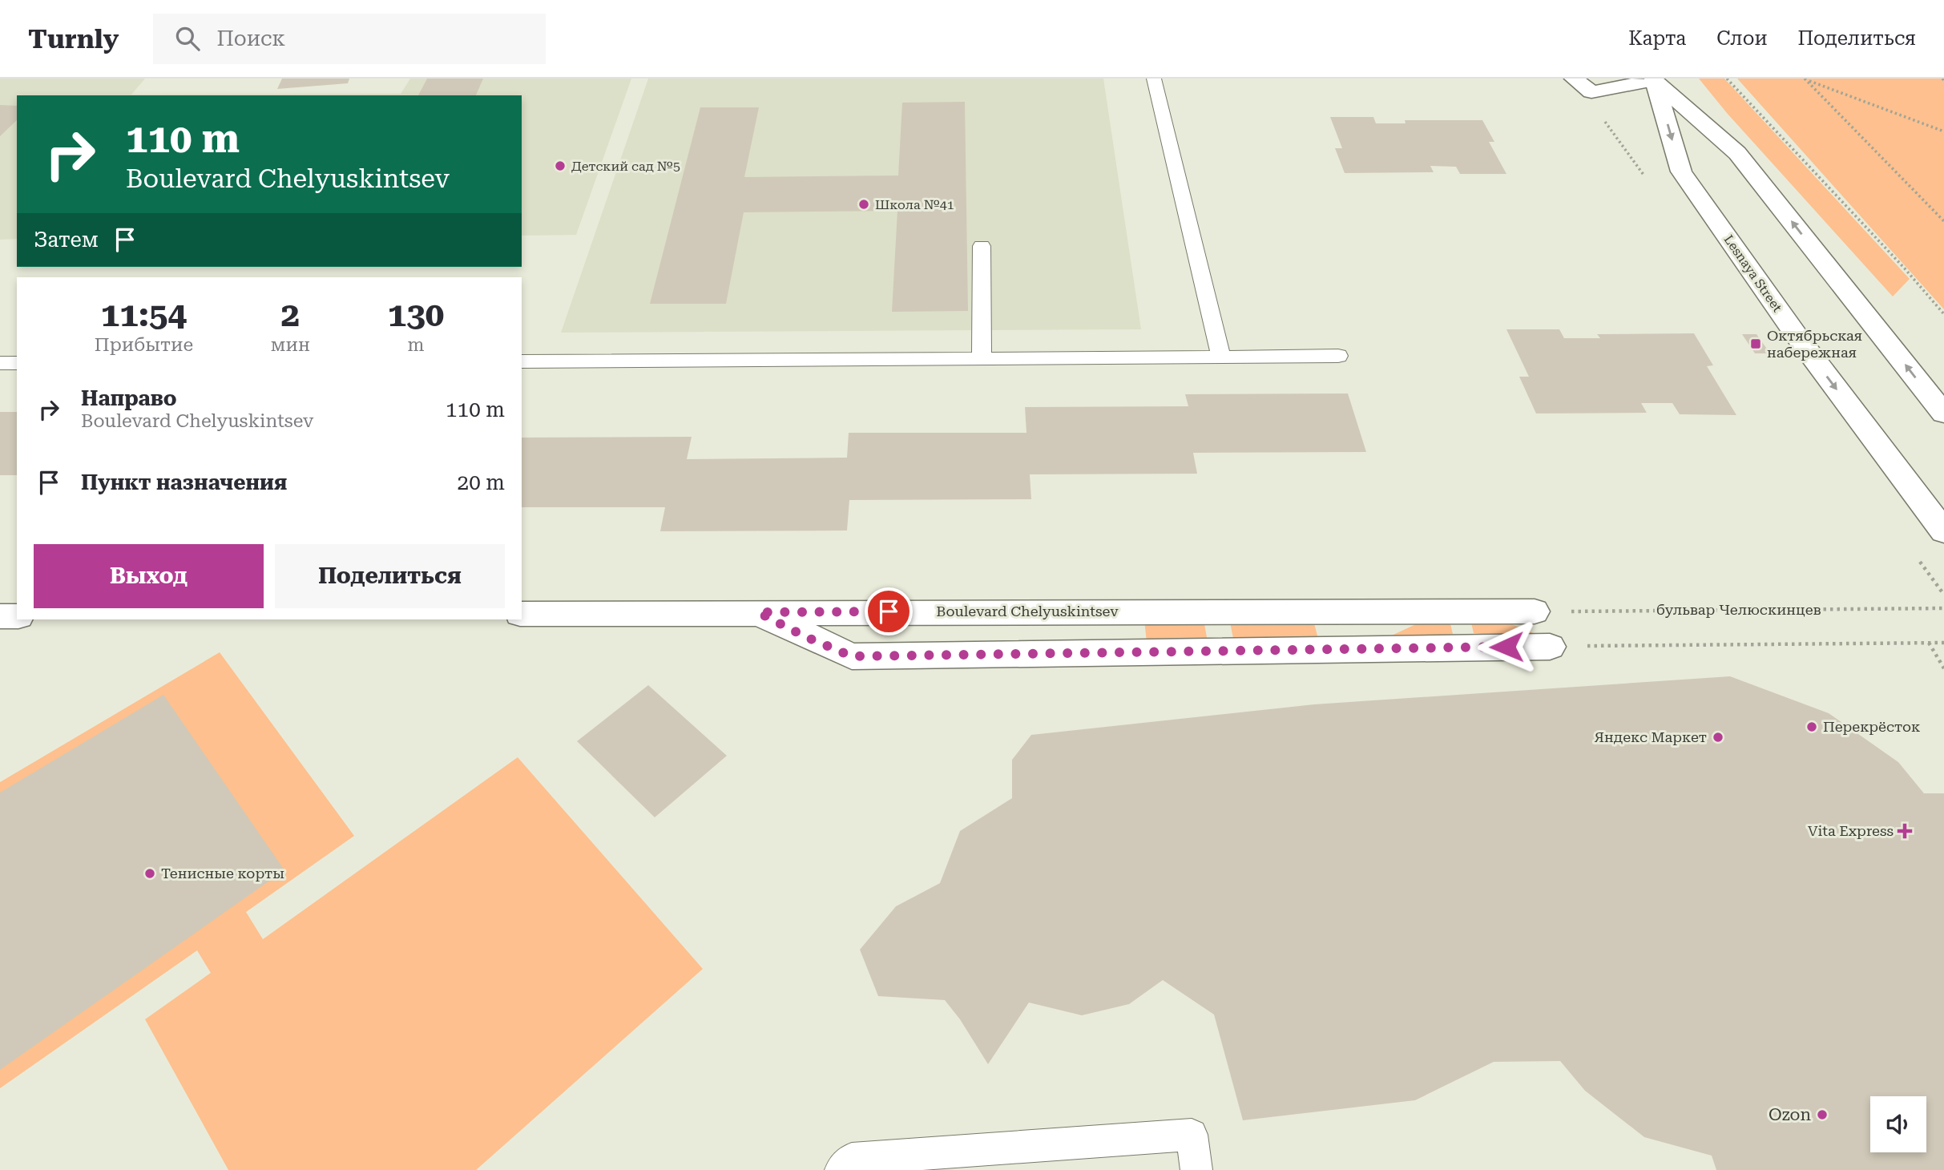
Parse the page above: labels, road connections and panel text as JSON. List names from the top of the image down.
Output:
{
  "streets": {
    "street": ["Lesnaya Street", "Boulevard Chelyuskintsev"],
    "path": ["бульвар Челюскинцев"]
  },
  "crossings": [
    ["бульвар Челюскинцев", "Boulevard Chelyuskintsev"]
  ],
  "places": {
    "other": [
      "Детский сад №5",
      "Школа №41",
      "Перекрёсток",
      "Яндекс Маркет",
      "Тенисные корты",
      "Ozon"
    ],
    "transit": ["Октябрьская набережная"],
    "health": ["Vita Express"]
  },
  "page": {
    "header": "Turnly",
    "search": "Поиск",
    "nav": ["Карта", "Слои", "Поделиться"],
    "turn": ["110 m", "Boulevard Chelyuskintsev"],
    "then": "Затем",
    "eta": [
      "11:54",
      "Прибытие",
      "2",
      "мин",
      "130",
      "m"
    ],
    "list": [
      {
        "name": "Направо",
        "note": "Boulevard Chelyuskintsev",
        "value": "110 m"
      },
      {
        "name": "Пункт назначения",
        "value": "20 m"
      }
    ],
    "buttons": ["Выход", "Поделиться"]
  }
}
